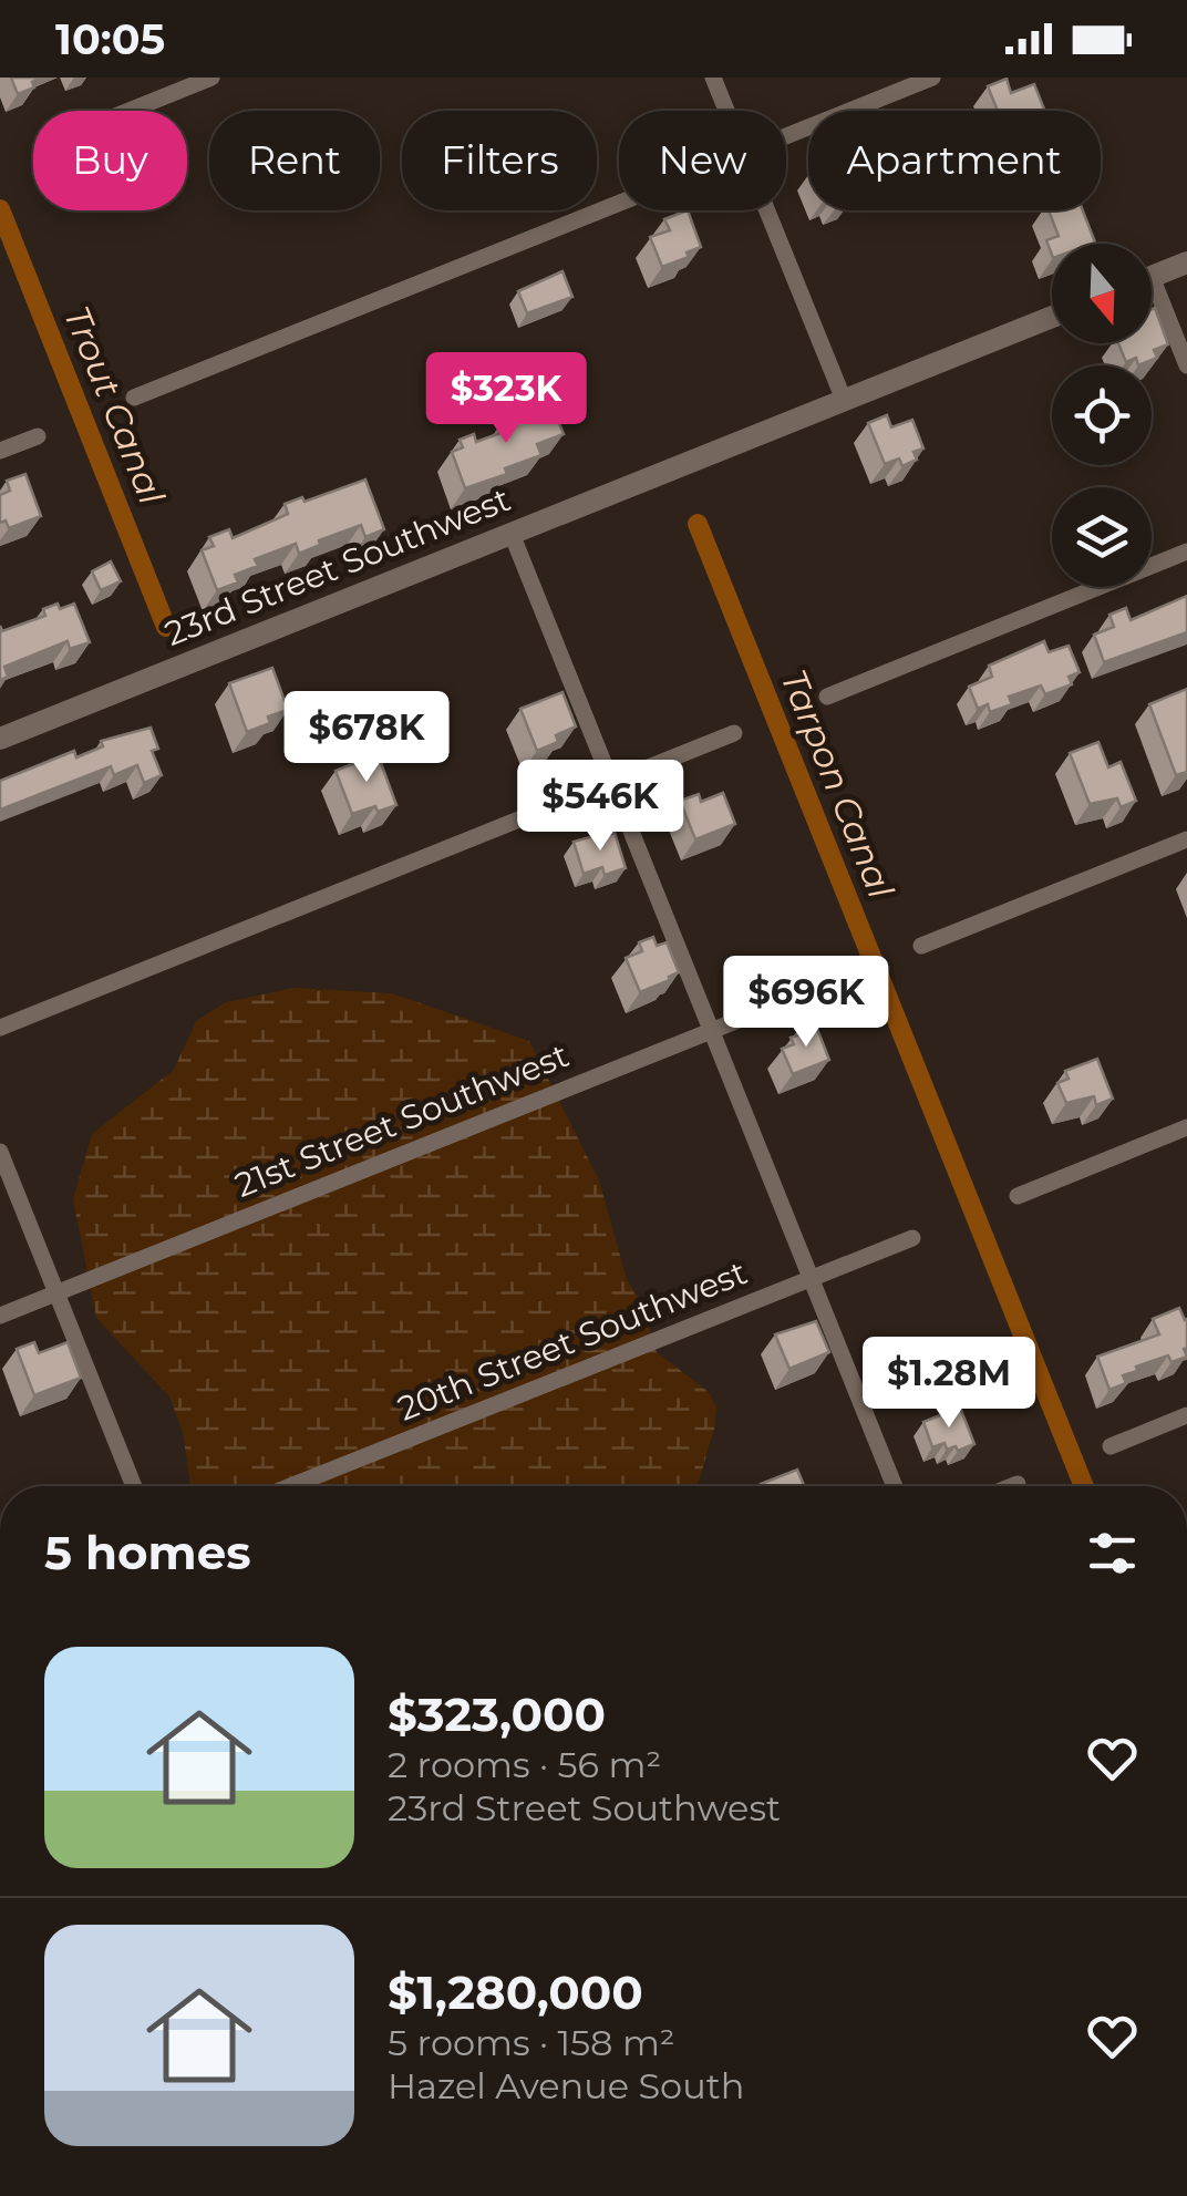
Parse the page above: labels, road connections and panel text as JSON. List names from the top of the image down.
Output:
{
  "streets": {
    "street": ["23rd Street Southwest", "21st Street Southwest", "20th Street Southwest"]
  },
  "water": ["Trout Canal", "Tarpon Canal"],
  "north": "bottom",
  "page": {
    "status": "10:05",
    "chip": [
      "Buy",
      "Rent",
      "Filters",
      "New",
      "Apartment"
    ],
    "price": [
      "$323K",
      "$678K",
      "$546K",
      "$696K",
      "$1.28M"
    ],
    "heading": "5 homes",
    "list": [
      {
        "name": "$323,000",
        "note": "2 rooms · 56 m² · 23rd Street Southwest"
      },
      {
        "name": "$1,280,000",
        "note": "5 rooms · 158 m² · Hazel Avenue South"
      }
    ]
  }
}
